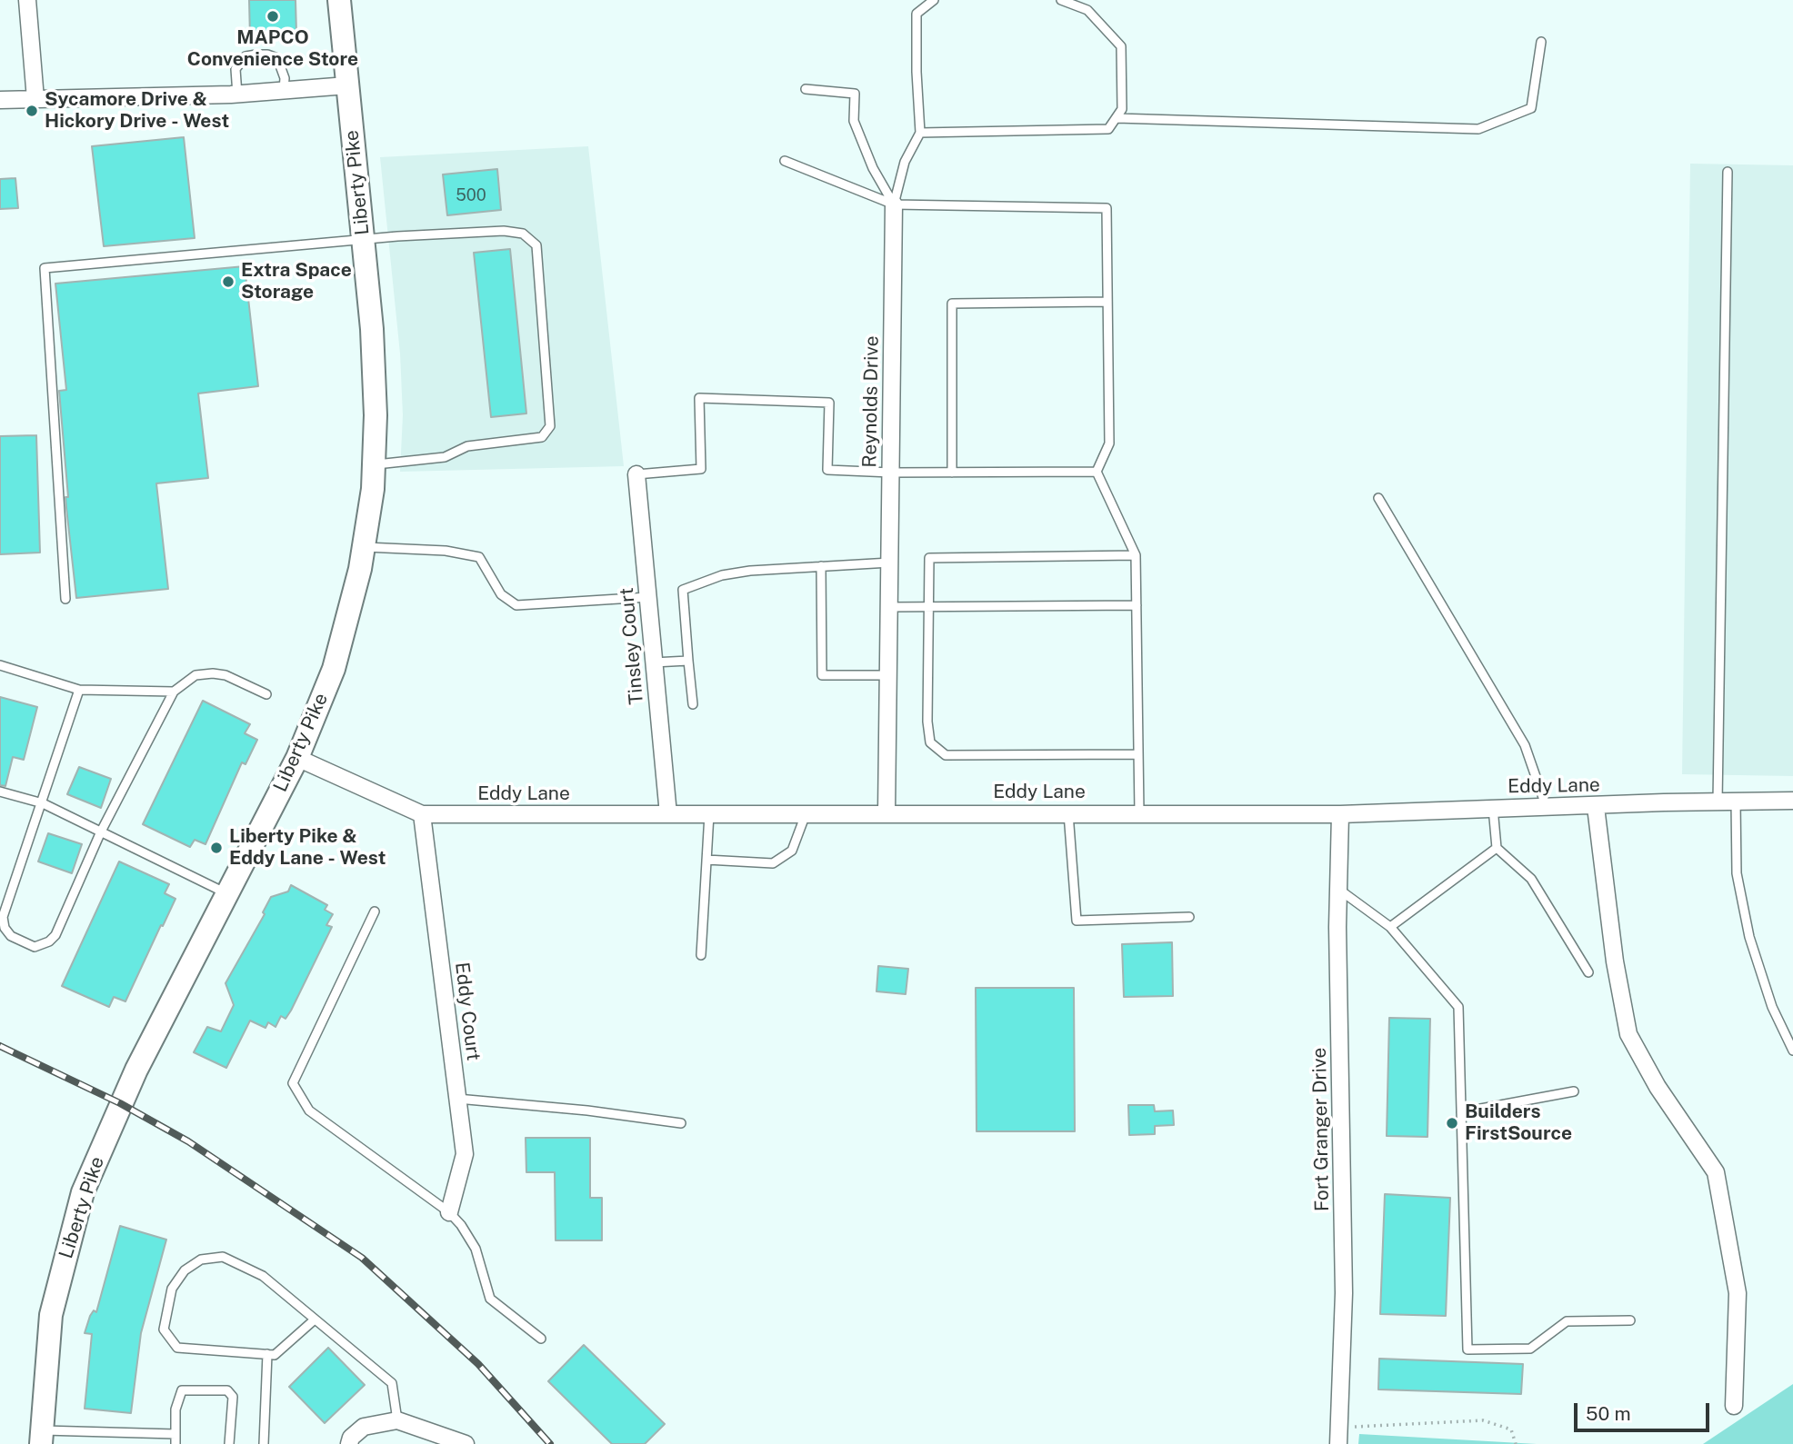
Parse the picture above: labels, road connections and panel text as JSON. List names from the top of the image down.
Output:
{
  "streets": {
    "street": [
      "Liberty Pike",
      "Reynolds Drive",
      "Tinsley Court",
      "Eddy Lane",
      "Eddy Court",
      "Fort Granger Drive"
    ]
  },
  "crossings": [
    ["Liberty Pike", "Eddy Lane"],
    ["Reynolds Drive", "Eddy Lane"],
    ["Tinsley Court", "Eddy Lane"],
    ["Eddy Lane", "Eddy Court"],
    ["Eddy Lane", "Fort Granger Drive"]
  ],
  "places": [
    "MAPCO Convenience Store",
    "Sycamore Drive & Hickory Drive - West",
    "Extra Space Storage",
    "Liberty Pike & Eddy Lane - West",
    "Builders FirstSource"
  ],
  "house_numbers": ["500"],
  "scale_bar": "50 m"
}
